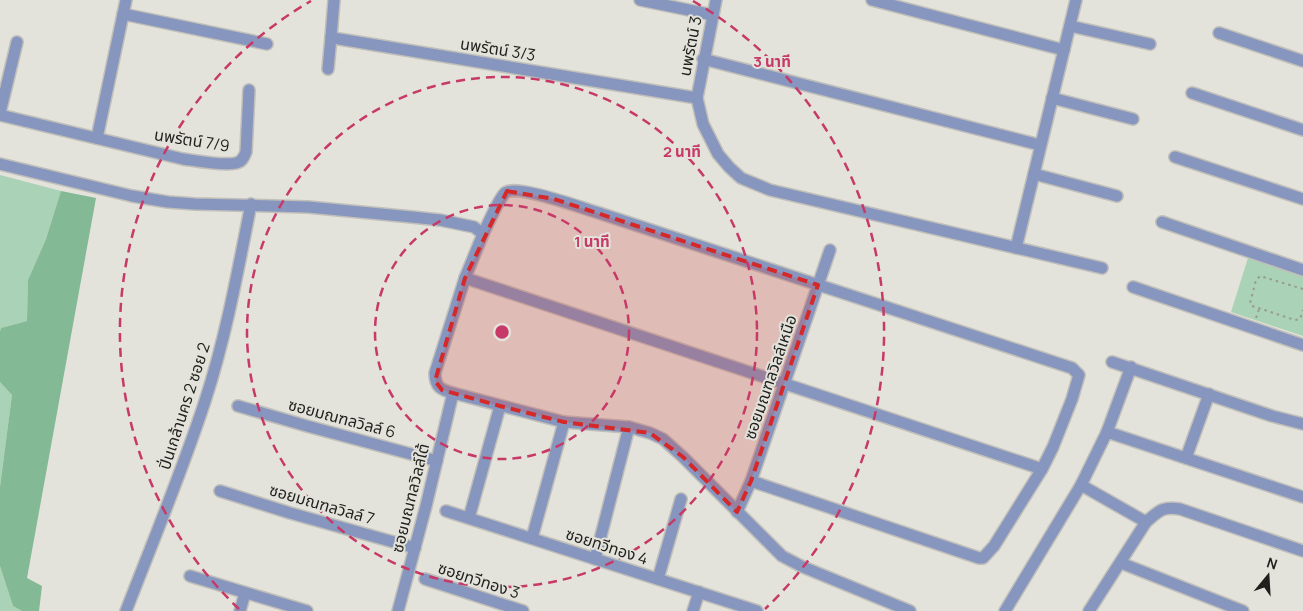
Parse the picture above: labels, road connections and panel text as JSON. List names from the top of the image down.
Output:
{
  "streets": {
    "street": [
      "นพรัตน์ 3",
      "นพรัตน์ 3/3",
      "นพรัตน์ 7/9",
      "ซอยมณฑลวิลล์เหนือ",
      "ปิ่นเกล้านคร 2 ซอย 2",
      "ซอยมณฑลวิลล์ 6",
      "ซอยมณฑลวิลล์ใต้",
      "ซอยมณฑลวิลล์ 7",
      "ซอยทวีทอง 4",
      "ซอยทวีทอง 3"
    ]
  },
  "crossings": [
    ["นพรัตน์ 3", "นพรัตน์ 3/3"],
    ["ซอยมณฑลวิลล์ 6", "ซอยมณฑลวิลล์ใต้"],
    ["ซอยมณฑลวิลล์ใต้", "ซอยมณฑลวิลล์ 7"]
  ],
  "north": "top",
  "rings": ["3 นาที", "2 นาที", "1 นาที"]
}
